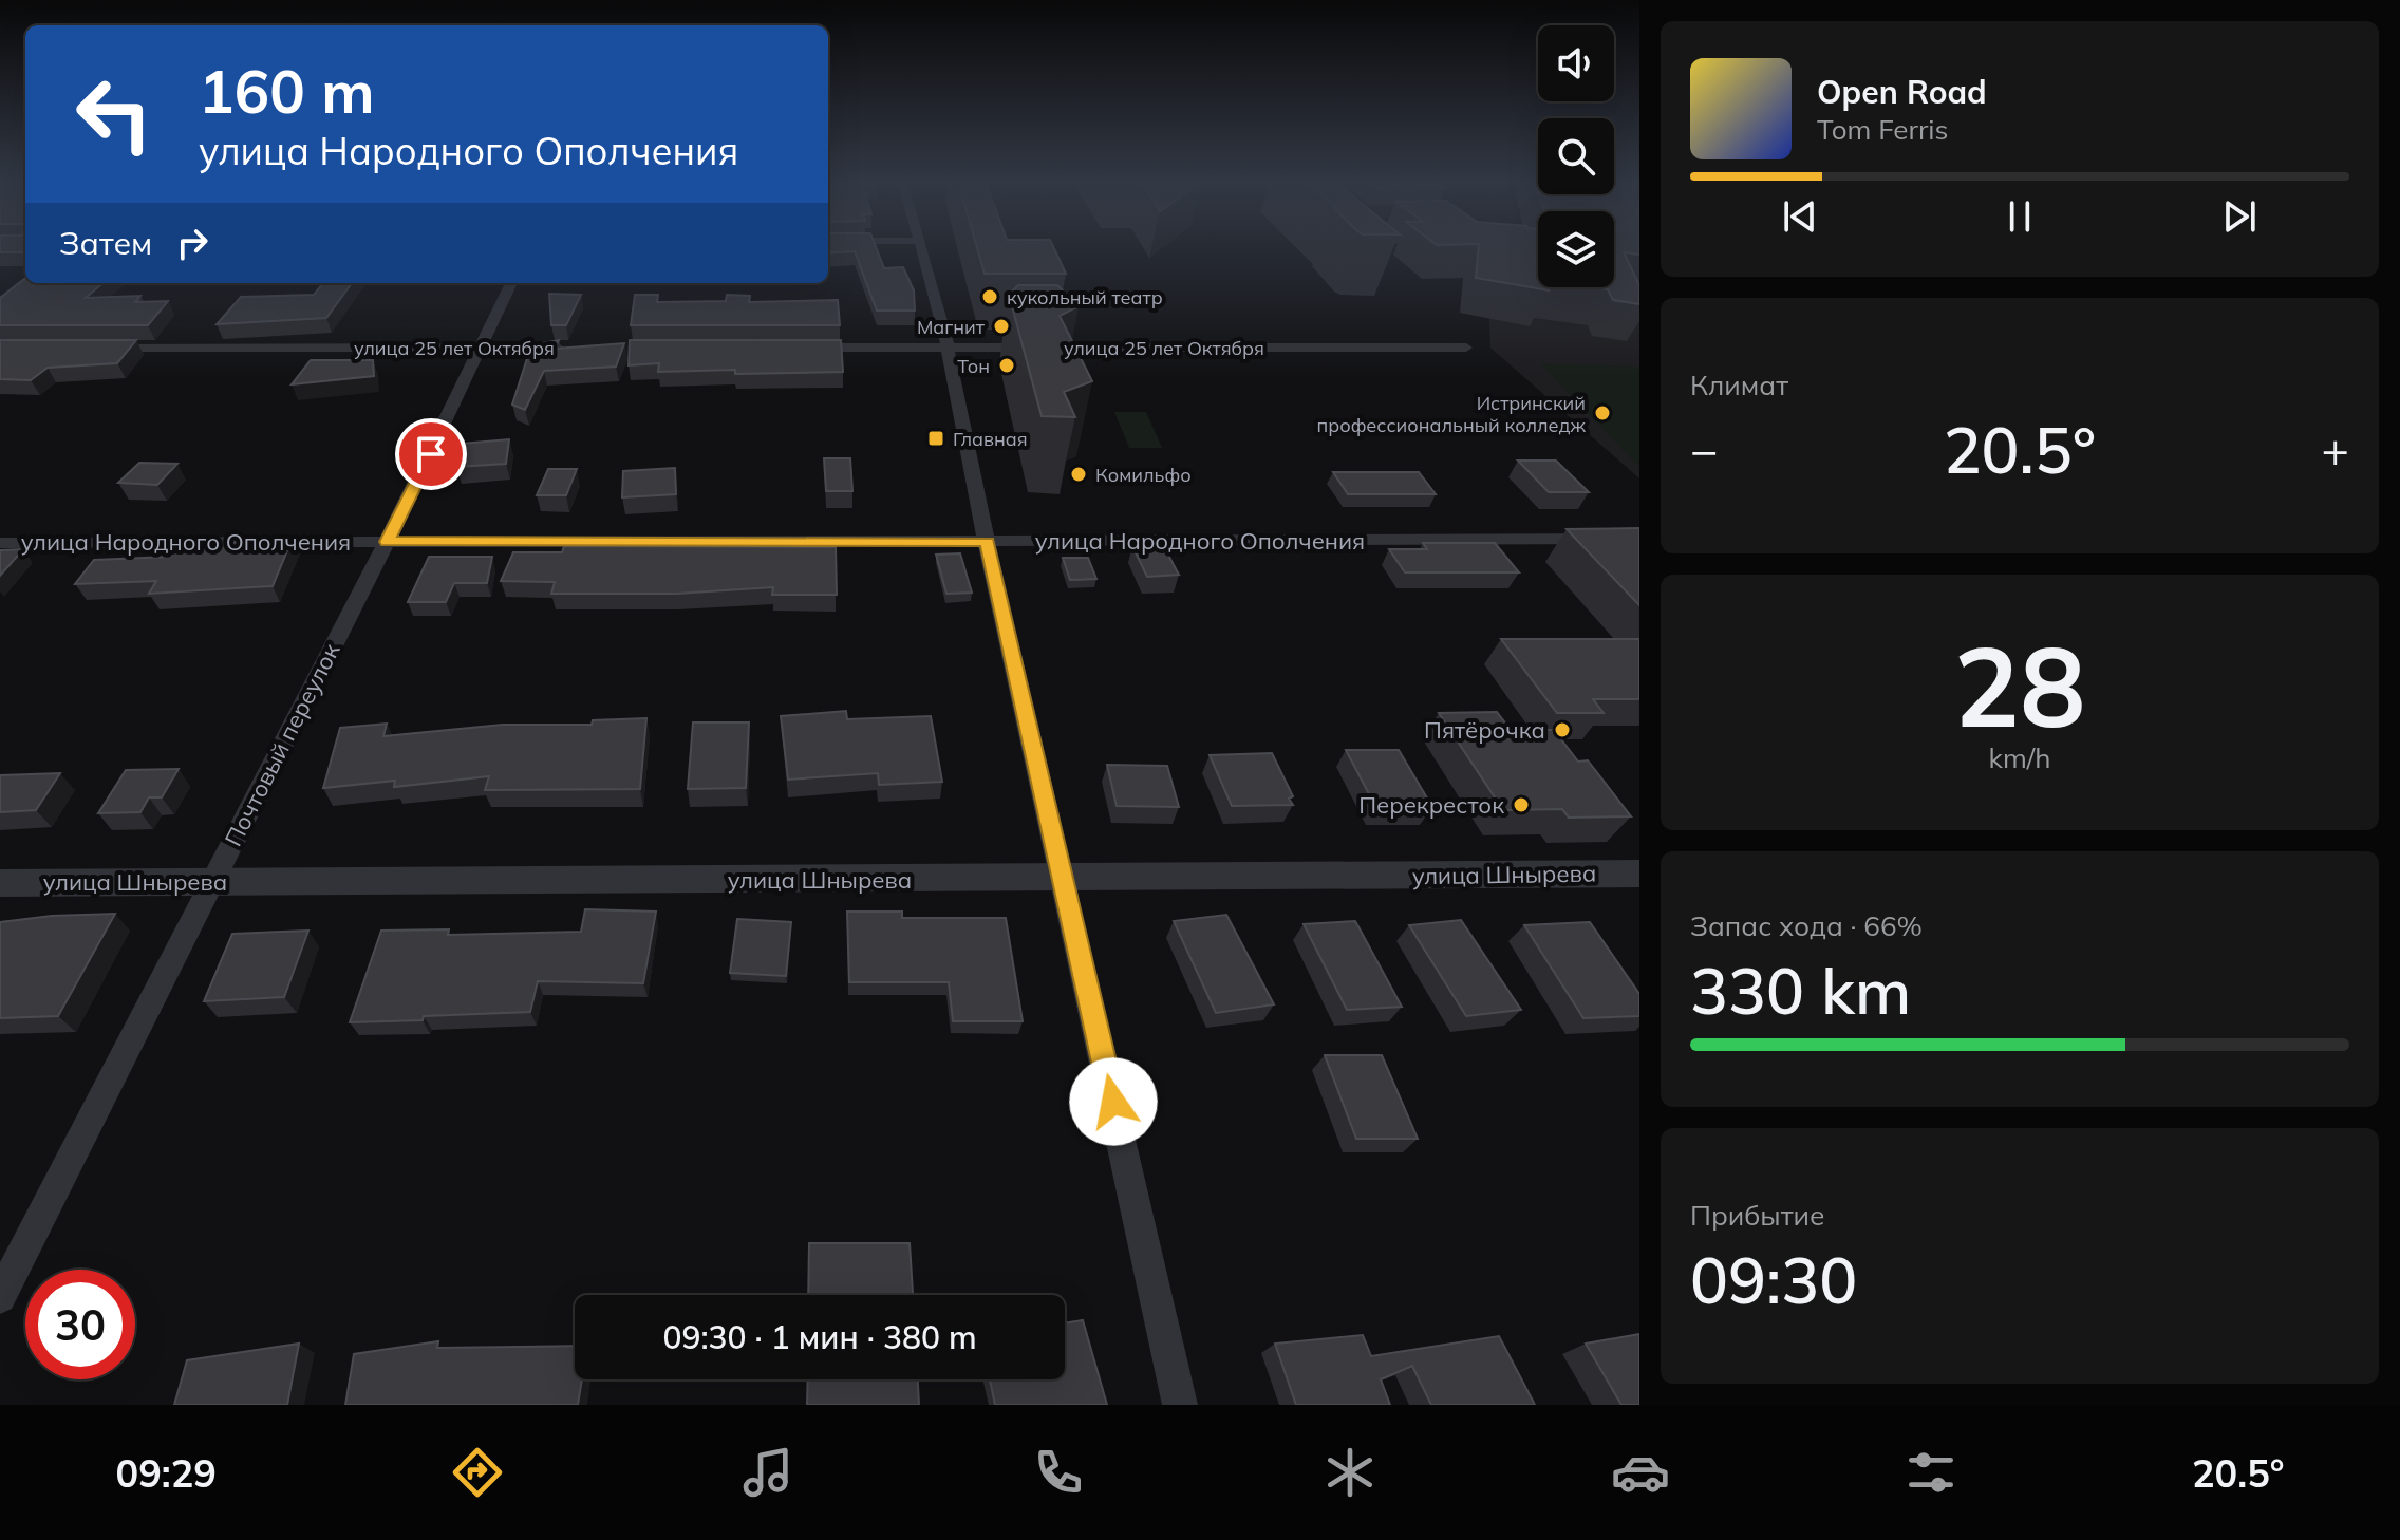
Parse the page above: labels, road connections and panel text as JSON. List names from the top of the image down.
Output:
{
  "streets": {
    "street": [
      "улица 25 лет Октября",
      "улица Народного Ополчения",
      "Почтовый переулок",
      "улица Шнырева"
    ]
  },
  "crossings": [
    ["улица 25 лет Октября", "Почтовый переулок"],
    ["улица Народного Ополчения", "Почтовый переулок"],
    ["Почтовый переулок", "улица Шнырева"]
  ],
  "places": {
    "other": [
      "кукольный театр",
      "Магнит",
      "Тон",
      "Истринский профессиональный колледж",
      "Комильфо",
      "Пятёрочка",
      "Перекресток"
    ],
    "transit": ["Главная"]
  },
  "page": {
    "turn": ["160 m", "улица Народного Ополчения"],
    "song": ["Open Road", "Tom Ferris"],
    "then": "Затем",
    "tile": [
      "Климат",
      ["28", "km/h"],
      ["Запас хода · 66%", "330 km"],
      ["Прибытие", "09:30"]
    ],
    "heat": ["−", "20.5°", "+"],
    "limit": "30",
    "trip": "09:30 · 1 мин · 380 m",
    "tabs": ["09:29", "20.5°"]
  }
}
